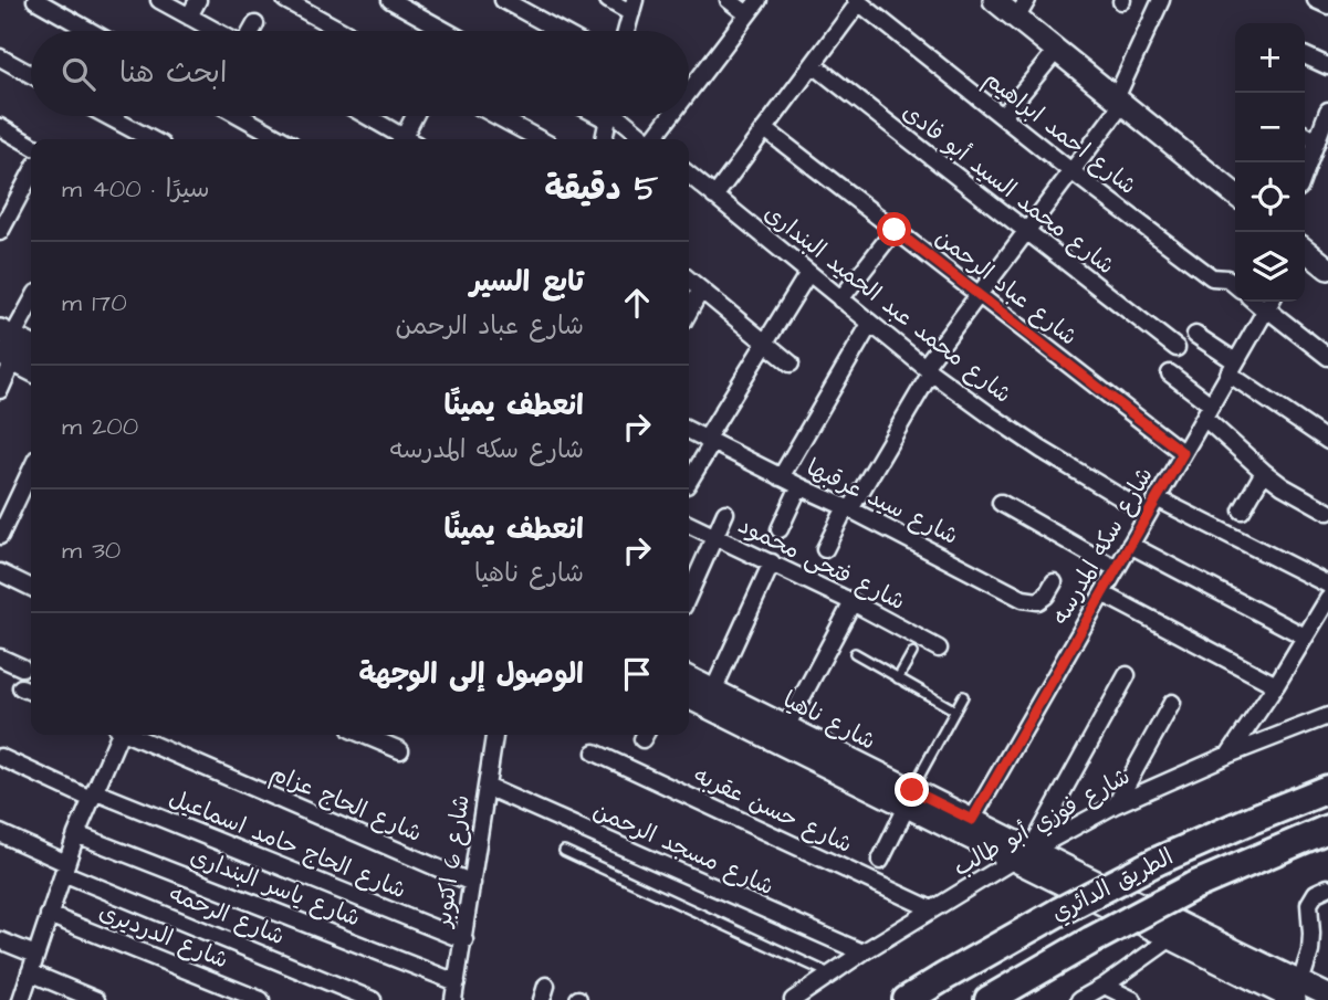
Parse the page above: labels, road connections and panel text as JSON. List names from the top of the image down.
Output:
{
  "streets": {
    "highway": ["الطريق الدائري"],
    "main road": ["شارع ناهيا"],
    "street": [
      "شارع احمد ابراهيم",
      "شارع محمد السيد أبو فادى",
      "شارع عباد الرحمن",
      "شارع محمد عبد الحميد البندارى",
      "شارع سيد عرقبها",
      "شارع سكه المدرسه",
      "شارع فتحى محمود",
      "شارع الحاج عزام",
      "شارع حسن عقربه",
      "شارع فوزي أبو طالب",
      "شارع الحاج حامد اسماعيل",
      "شارع مسجد الرحمن",
      "شارع 6 اكتوبر",
      "شارع ياسر البندارى",
      "شارع الرحمه",
      "شارع الدرديرى"
    ]
  },
  "crossings": [
    ["شارع عباد الرحمن", "شارع سكه المدرسه"],
    ["شارع محمد عبد الحميد البندارى", "شارع سكه المدرسه"],
    ["شارع سكه المدرسه", "شارع ناهيا"],
    ["شارع ناهيا", "شارع فوزي أبو طالب"],
    ["شارع الحاج عزام", "شارع 6 اكتوبر"],
    ["شارع حسن عقربه", "شارع فوزي أبو طالب"],
    ["شارع فوزي أبو طالب", "شارع مسجد الرحمن"],
    ["شارع الحاج حامد اسماعيل", "شارع 6 اكتوبر"],
    ["شارع مسجد الرحمن", "شارع 6 اكتوبر"],
    ["شارع 6 اكتوبر", "شارع ياسر البندارى"]
  ],
  "page": {
    "map_buttons": ["+", "−"],
    "search": "ابحث هنا",
    "heading": ["5 دقيقة", "سيرًا · 400 m"],
    "list": [
      ["تابع السير", "شارع عباد الرحمن", "170 m"],
      ["انعطف يمينًا", "شارع سكه المدرسه", "200 m"],
      ["انعطف يمينًا", "شارع ناهيا", "30 m"],
      "الوصول إلى الوجهة"
    ]
  }
}
